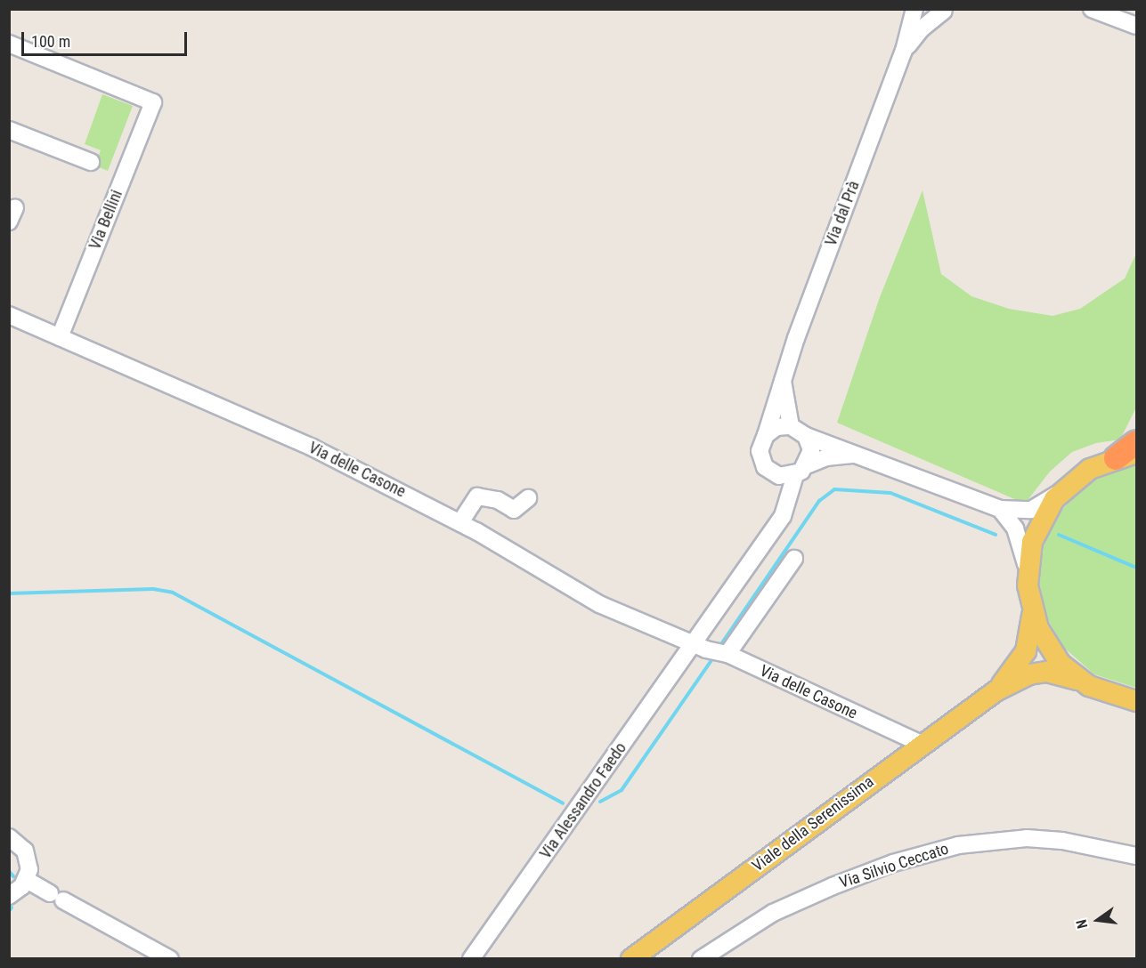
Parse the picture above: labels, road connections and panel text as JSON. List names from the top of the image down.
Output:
{
  "streets": {
    "main road": ["Viale della Serenissima"],
    "street": [
      "Via dal Prà",
      "Via Bellini",
      "Via delle Casone",
      "Via Alessandro Faedo",
      "Via Silvio Ceccato"
    ]
  },
  "crossings": [
    ["Via Bellini", "Via delle Casone"],
    ["Via delle Casone", "Via Alessandro Faedo"],
    ["Via delle Casone", "Viale della Serenissima"]
  ],
  "scale_bar": "100 m",
  "north": "left"
}
